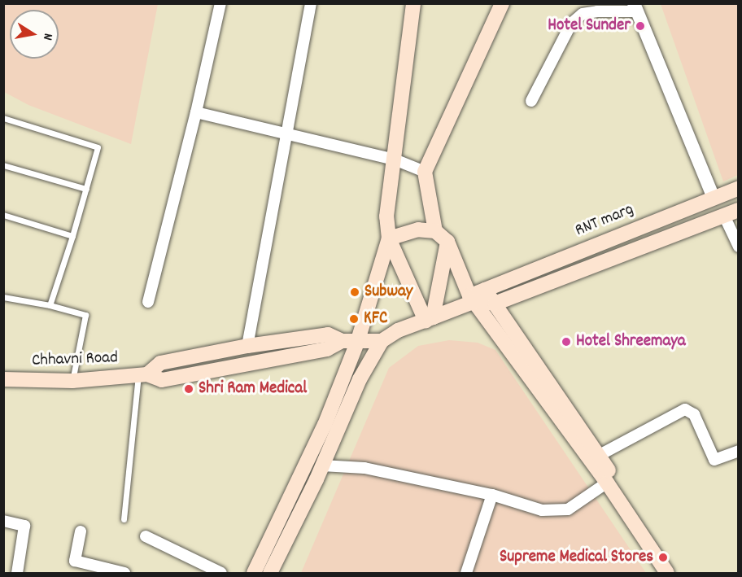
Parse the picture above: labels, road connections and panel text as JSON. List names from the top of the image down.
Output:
{
  "streets": {
    "main road": ["RNT marg", "Chhavni Road"]
  },
  "places": [
    "Hotel Sunder",
    "Subway",
    "KFC",
    "Hotel Shreemaya",
    "Shri Ram Medical",
    "Supreme Medical Stores"
  ],
  "north": "right"
}
